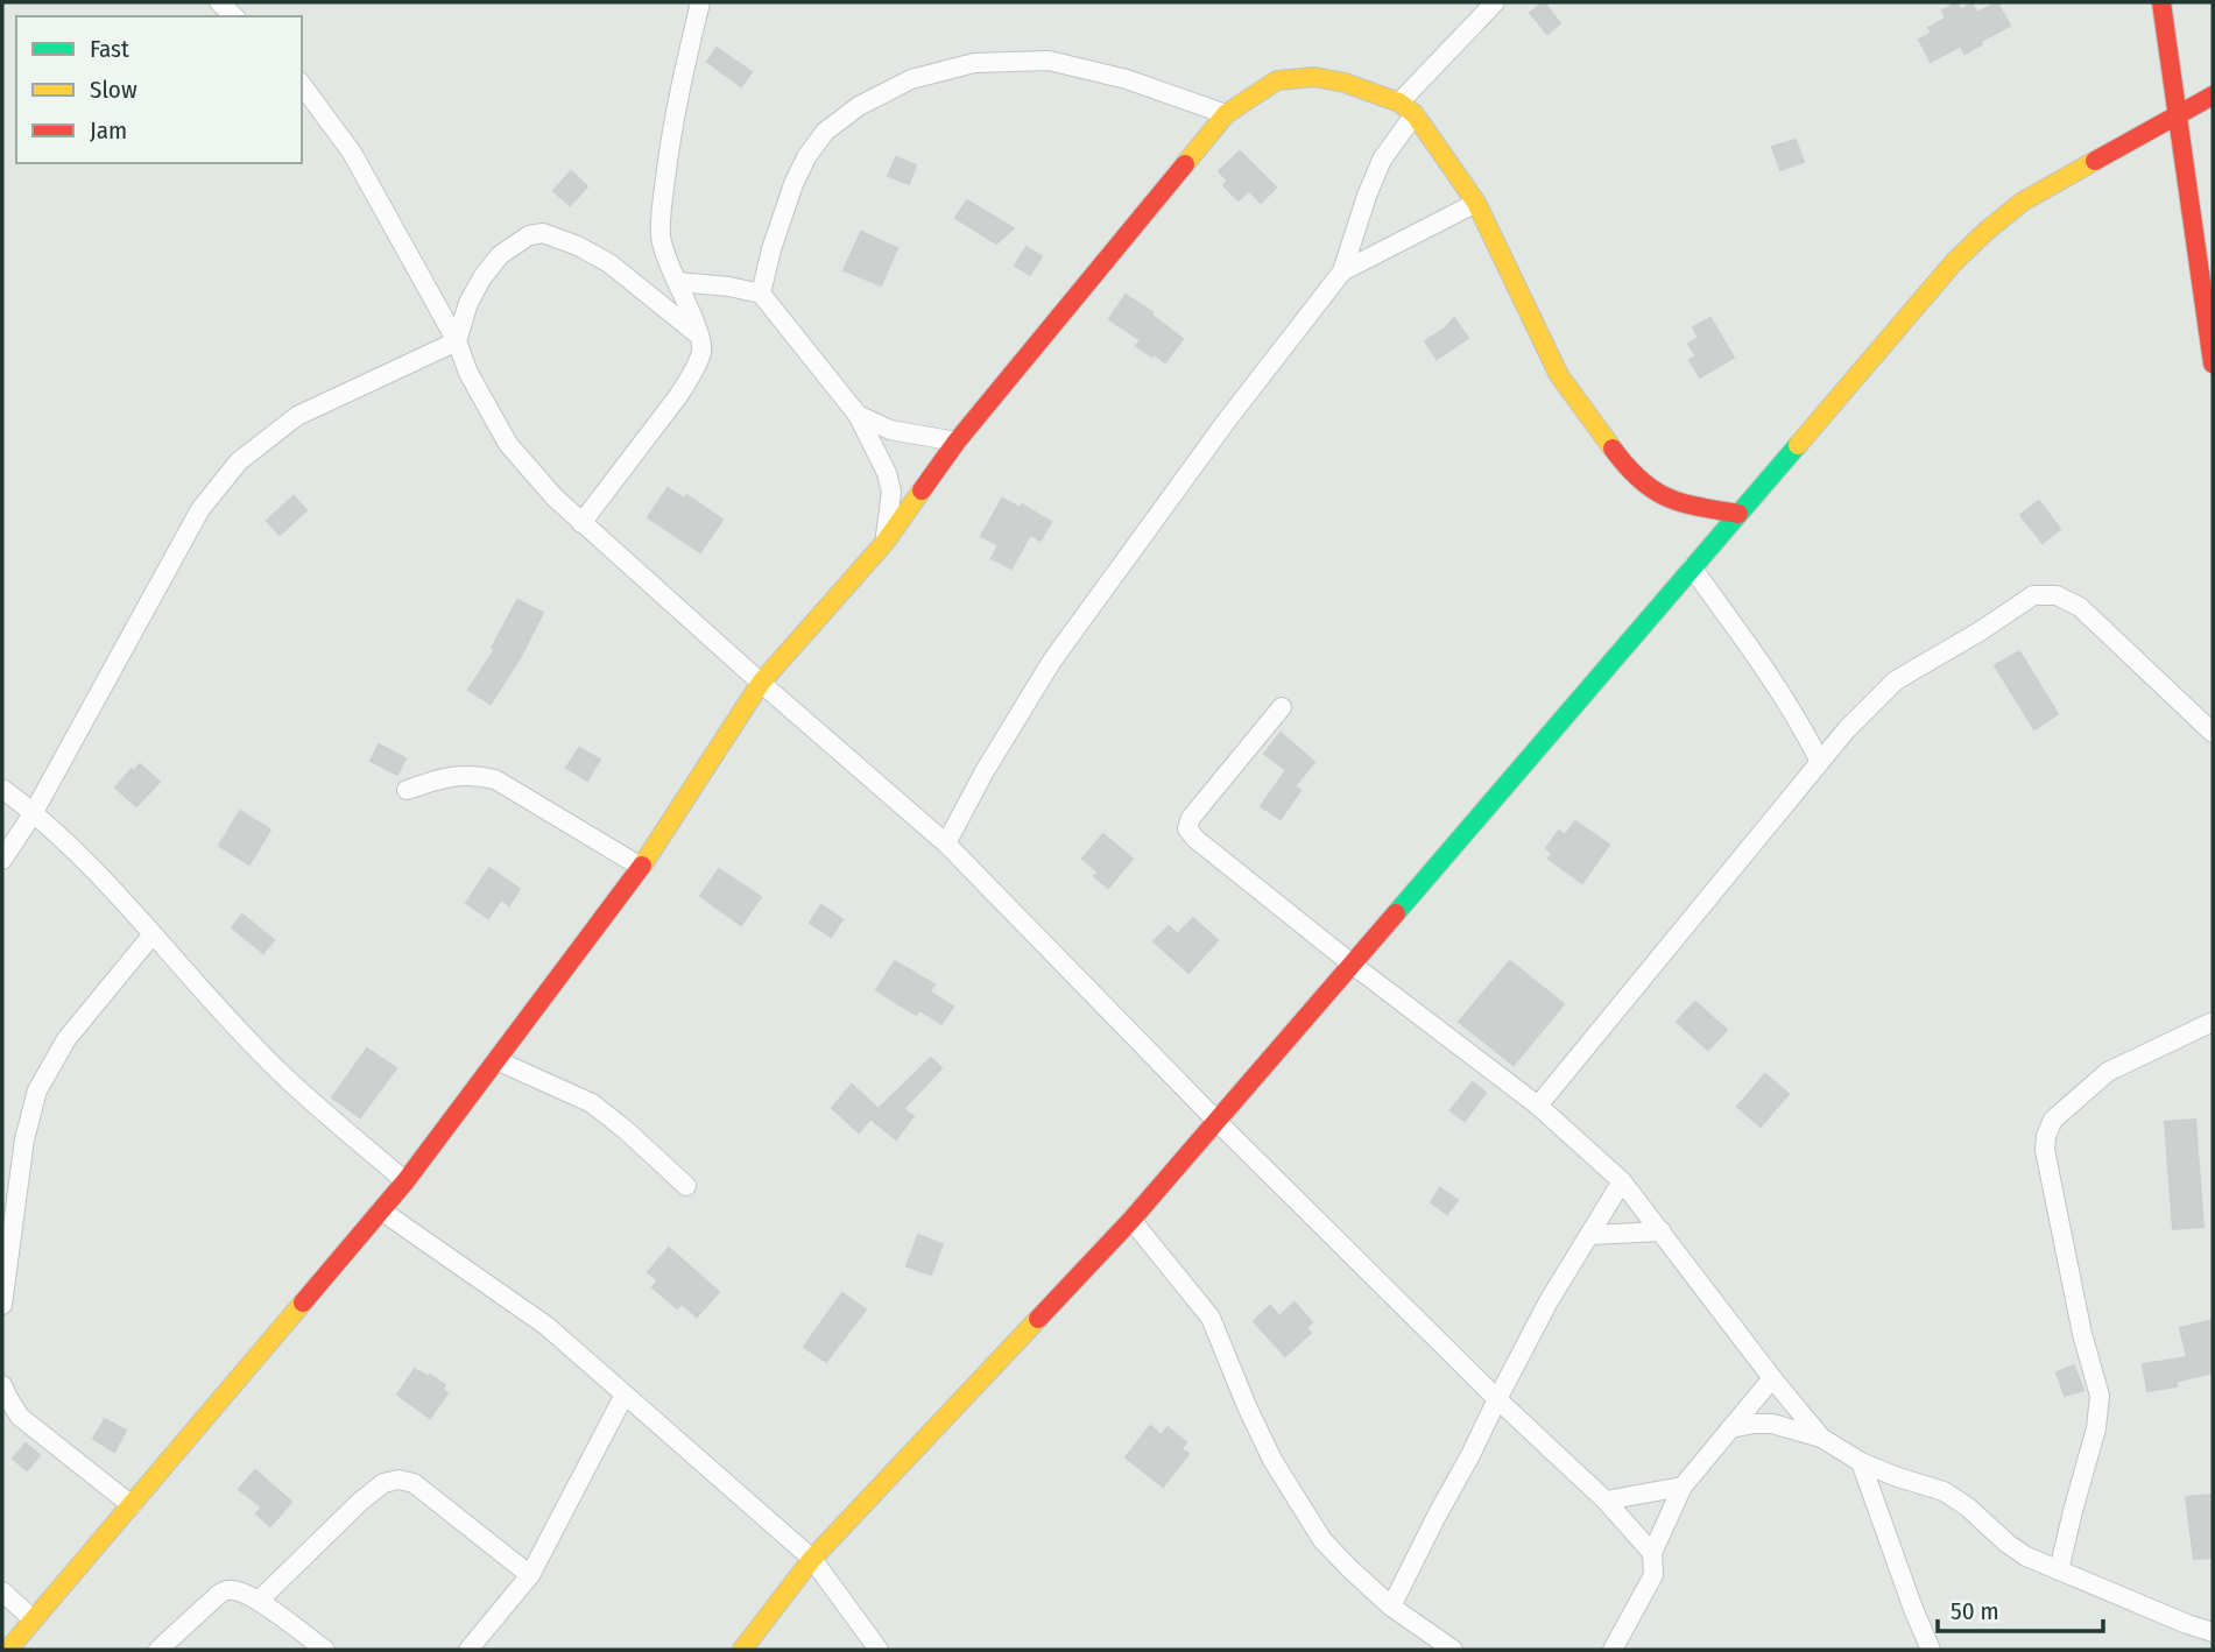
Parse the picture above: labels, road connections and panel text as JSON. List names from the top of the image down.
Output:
{
  "legend": ["Fast", "Slow", "Jam"],
  "scale_bar": "50 m"
}
